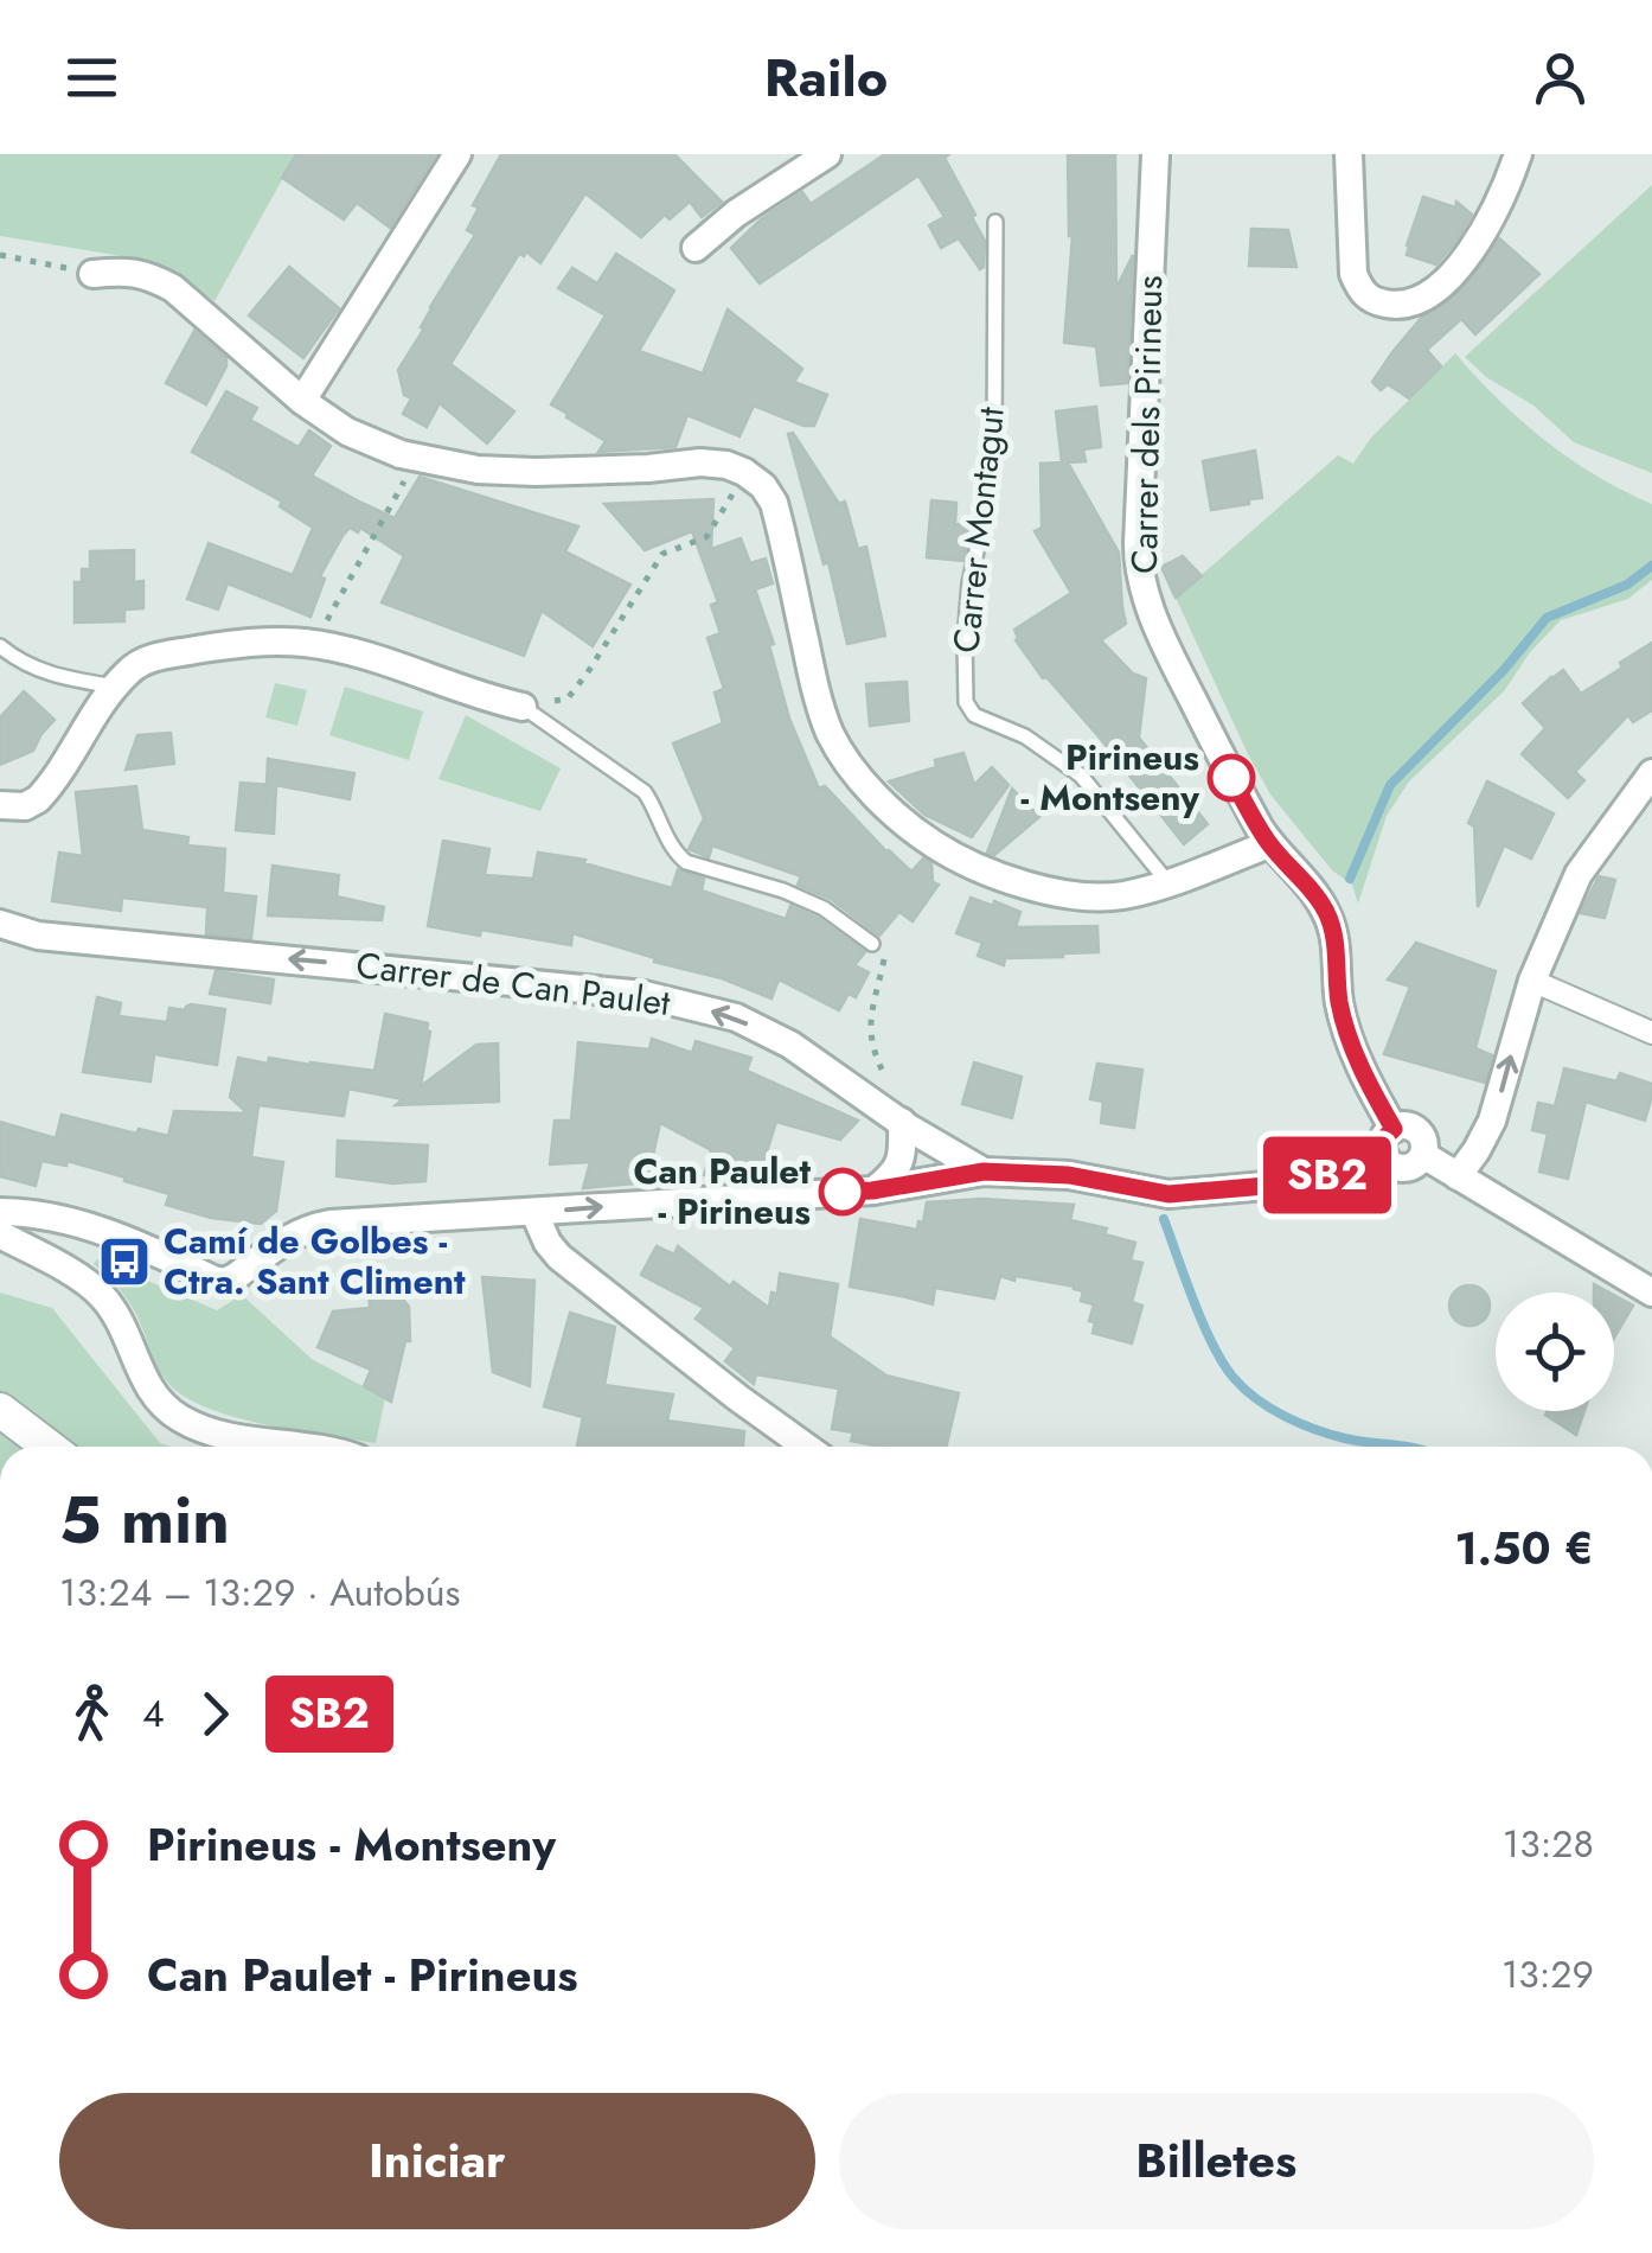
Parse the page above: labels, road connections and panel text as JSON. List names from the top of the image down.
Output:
{
  "streets": {
    "street": ["Carrer dels Pirineus", "Carrer de Can Paulet"],
    "lane": ["Carrer Montagut"]
  },
  "crossings": [
    ["Carrer dels Pirineus", "Carrer de Can Paulet"]
  ],
  "places": {
    "other": ["Pirineus - Montseny", "Can Paulet - Pirineus"],
    "bus stop": ["Camí de Golbes - Ctra. Sant Climent"]
  },
  "lines": ["bus line SB2"],
  "page": {
    "header": "Railo",
    "on_map": "SB2",
    "heading": ["5 min", "13:24 – 13:29 · Autobús", "1.50 €"],
    "legs": ["4", "SB2"],
    "list": [
      {
        "name": "Pirineus - Montseny",
        "value": "13:28"
      },
      {
        "name": "Can Paulet - Pirineus",
        "value": "13:29"
      }
    ],
    "buttons": ["Iniciar", "Billetes"]
  }
}
